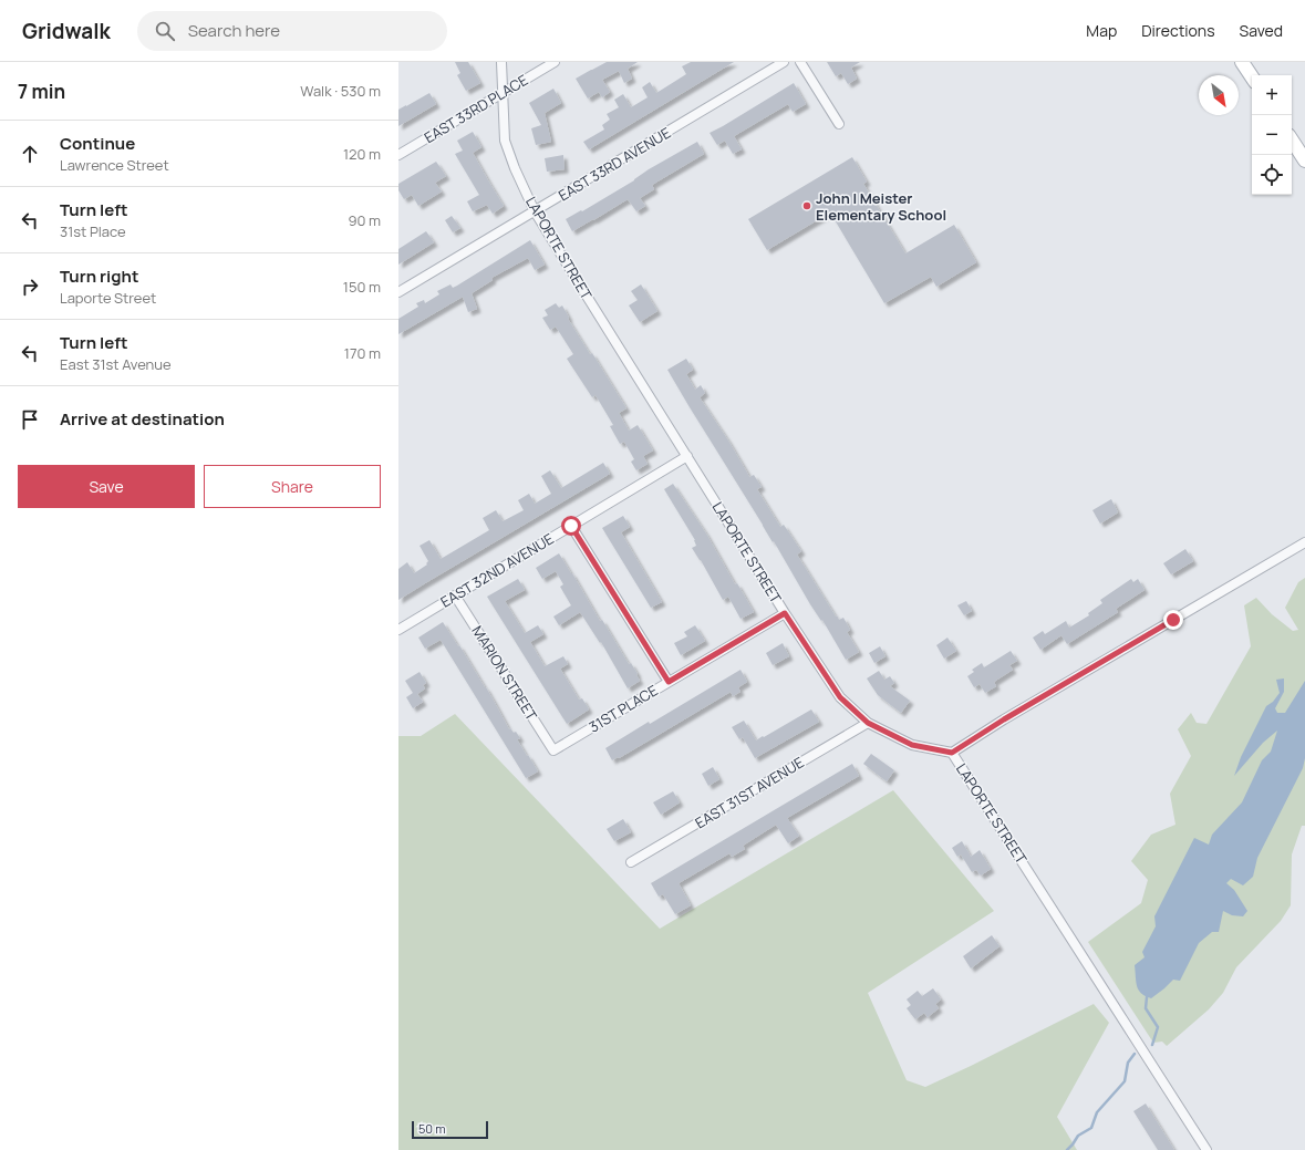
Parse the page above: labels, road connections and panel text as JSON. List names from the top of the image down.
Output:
{
  "streets": {
    "street": [
      "EAST 33RD PLACE",
      "EAST 33RD AVENUE",
      "LAPORTE STREET",
      "EAST 32ND AVENUE",
      "MARION STREET",
      "31ST PLACE",
      "EAST 31ST AVENUE"
    ]
  },
  "crossings": [
    ["EAST 33RD PLACE", "LAPORTE STREET"],
    ["EAST 33RD AVENUE", "LAPORTE STREET"],
    ["LAPORTE STREET", "EAST 32ND AVENUE"],
    ["LAPORTE STREET", "31ST PLACE"],
    ["LAPORTE STREET", "EAST 31ST AVENUE"],
    ["EAST 32ND AVENUE", "MARION STREET"],
    ["MARION STREET", "31ST PLACE"]
  ],
  "places": ["John I Meister Elementary School"],
  "scale_bar": "50 m",
  "north": "bottom right",
  "page": {
    "header": "Gridwalk",
    "search": "Search here",
    "nav": ["Map", "Directions", "Saved"],
    "heading": ["7 min", "Walk · 530 m"],
    "map_buttons": ["+", "−"],
    "list": [
      ["Continue", "Lawrence Street", "120 m"],
      ["Turn left", "31st Place", "90 m"],
      ["Turn right", "Laporte Street", "150 m"],
      ["Turn left", "East 31st Avenue", "170 m"],
      "Arrive at destination"
    ],
    "buttons": ["Save", "Share"],
    "scale": "50 m"
  }
}
